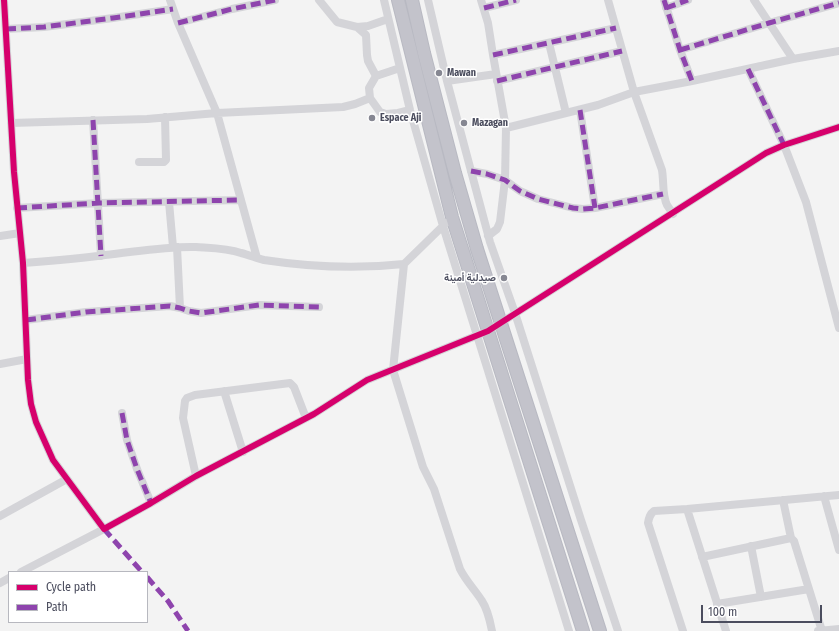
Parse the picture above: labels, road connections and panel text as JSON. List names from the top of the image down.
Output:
{
  "places": [
    "Mawan",
    "Espace Aji",
    "Mazagan",
    "صيدلية أمينة"
  ],
  "legend": ["Cycle path", "Path"],
  "scale_bar": "100 m"
}
